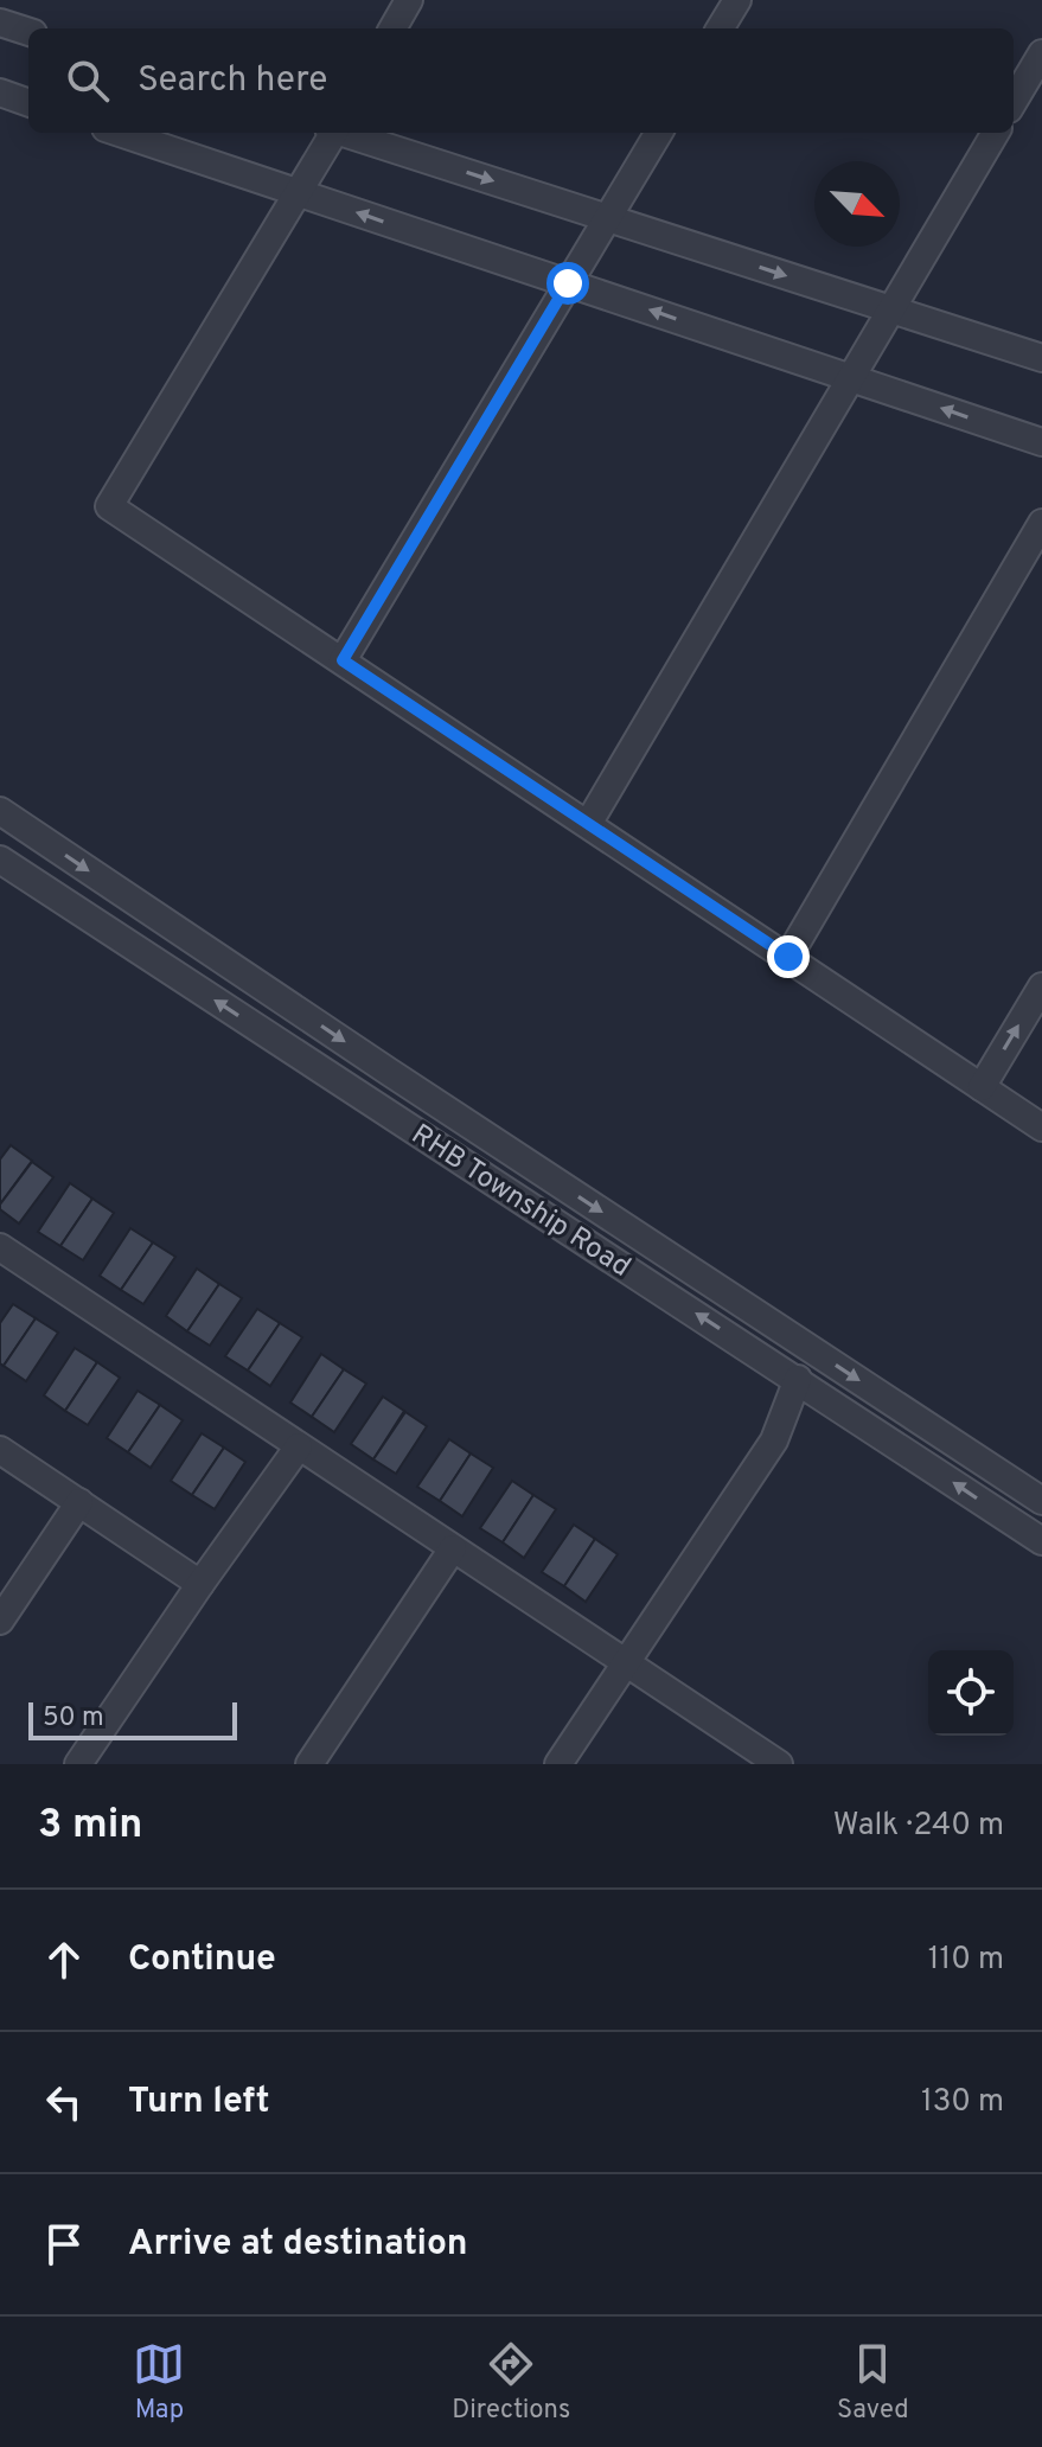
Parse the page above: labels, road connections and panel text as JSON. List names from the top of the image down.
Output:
{
  "streets": {
    "street": ["RHB Township Road"]
  },
  "scale_bar": "50 m",
  "north": "bottom right",
  "page": {
    "search": "Search here",
    "scale": "50 m",
    "heading": ["3 min", "Walk · 240 m"],
    "list": [
      ["Continue", "110 m"],
      ["Turn left", "130 m"],
      "Arrive at destination"
    ],
    "nav": ["Map", "Directions", "Saved"]
  }
}
